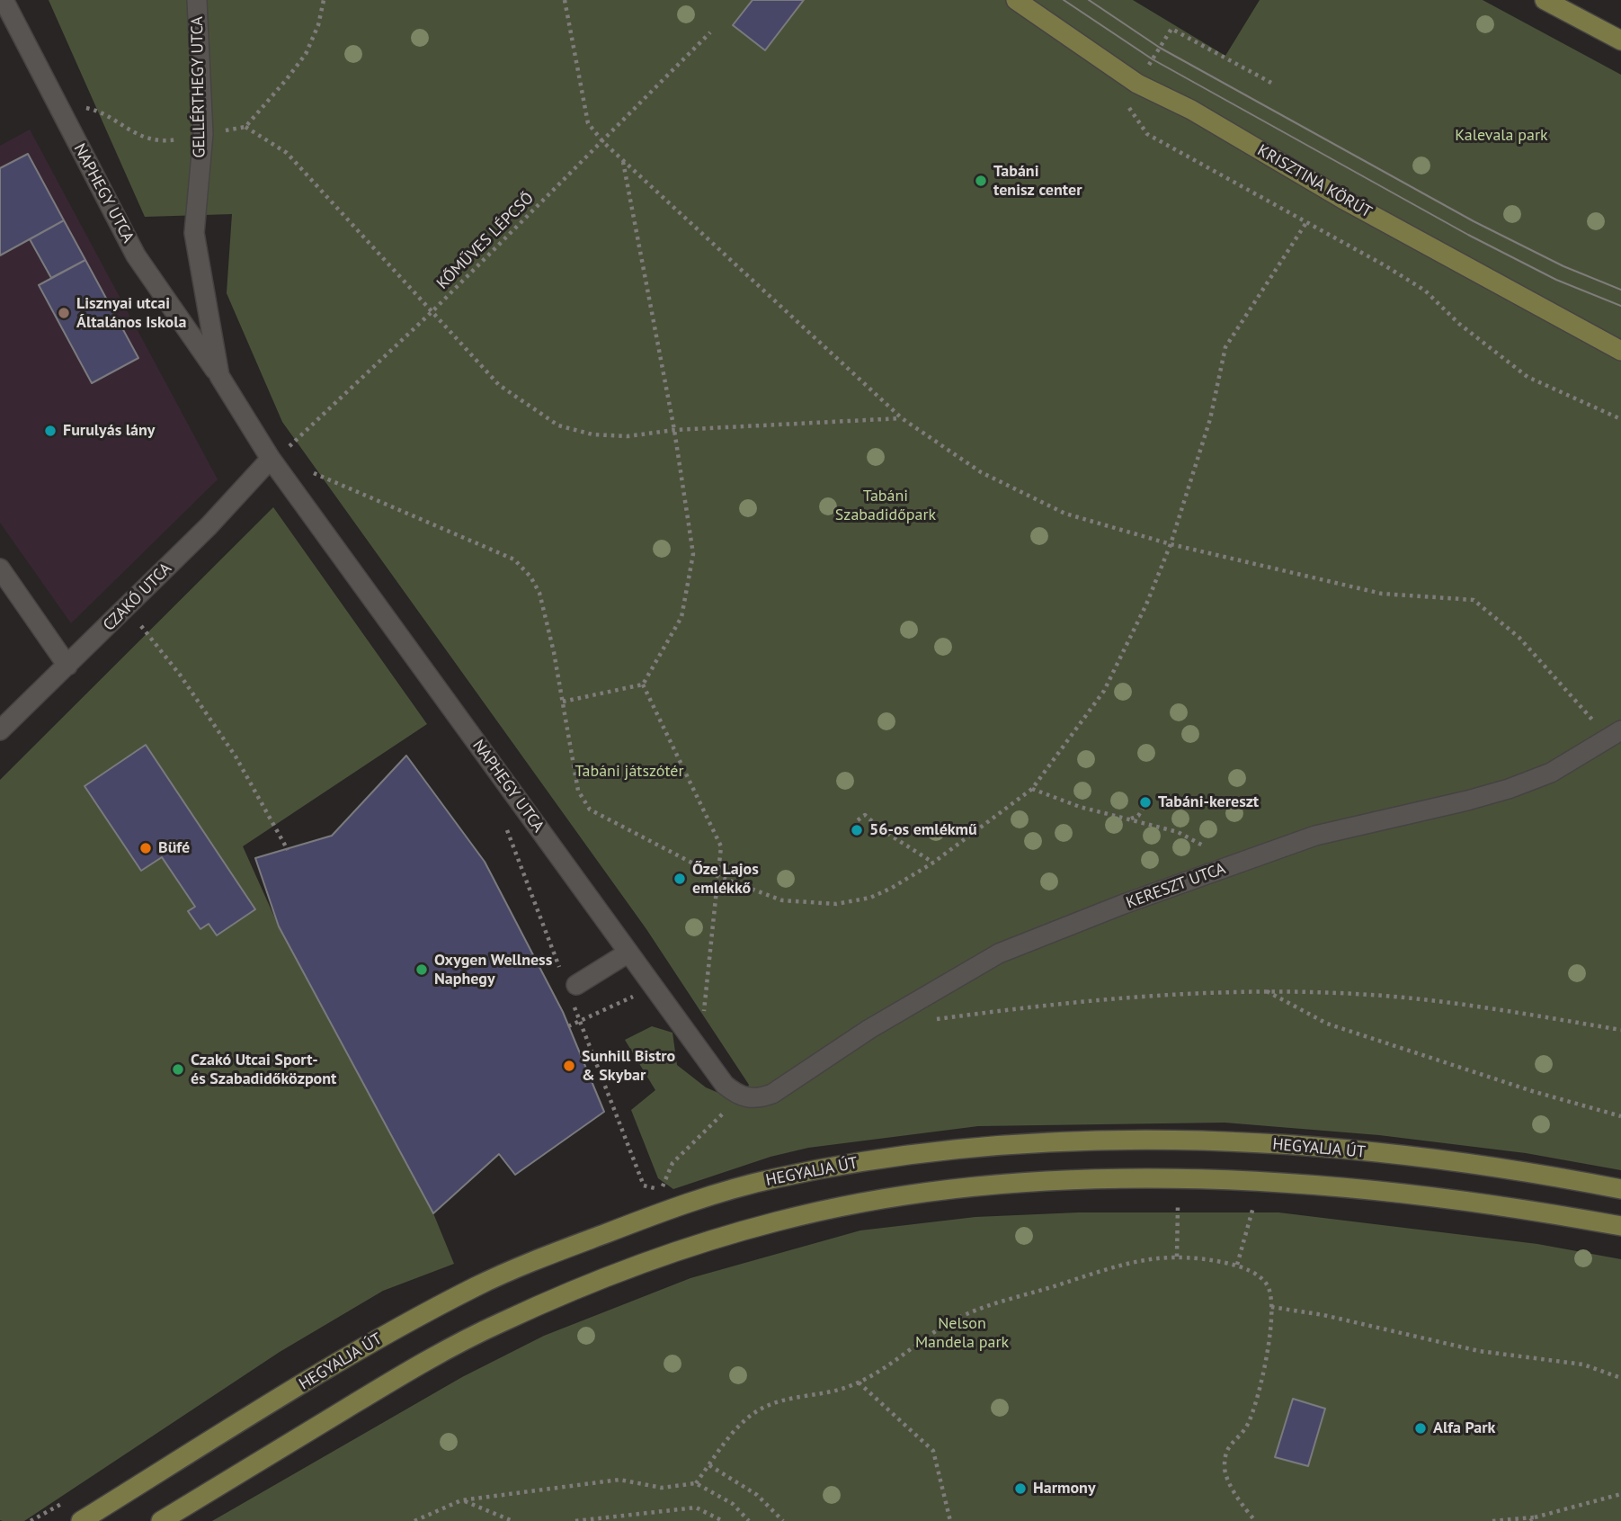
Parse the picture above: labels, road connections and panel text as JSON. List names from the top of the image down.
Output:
{
  "streets": {
    "main road": ["KRISZTINA KÖRÚT", "HEGYALJA ÚT"],
    "street": [
      "GELLÉRTHEGY UTCA",
      "NAPHEGY UTCA",
      "CZAKÓ UTCA",
      "KERESZT UTCA"
    ],
    "path": ["KŐMŰVES LÉPCSŐ"]
  },
  "crossings": [
    ["GELLÉRTHEGY UTCA", "NAPHEGY UTCA"],
    ["GELLÉRTHEGY UTCA", "KŐMŰVES LÉPCSŐ"],
    ["GELLÉRTHEGY UTCA", "CZAKÓ UTCA"],
    ["NAPHEGY UTCA", "KŐMŰVES LÉPCSŐ"],
    ["NAPHEGY UTCA", "CZAKÓ UTCA"],
    ["NAPHEGY UTCA", "KERESZT UTCA"],
    ["KŐMŰVES LÉPCSŐ", "CZAKÓ UTCA"]
  ],
  "parks": [
    "Kalevala park",
    "Tabáni Szabadidőpark",
    "Tabáni játszótér",
    "Nelson Mandela park"
  ],
  "places": [
    "Tabáni tenisz center",
    "Lisznyai utcai Általános Iskola",
    "Furulyás lány",
    "Tabáni-kereszt",
    "56-os emlékmű",
    "Büfé",
    "Őze Lajos emlékkő",
    "Oxygen Wellness Naphegy",
    "Sunhill Bistro & Skybar",
    "Czakó Utcai Sport- és Szabadidőközpont",
    "Alfa Park",
    "Harmony"
  ]
}
